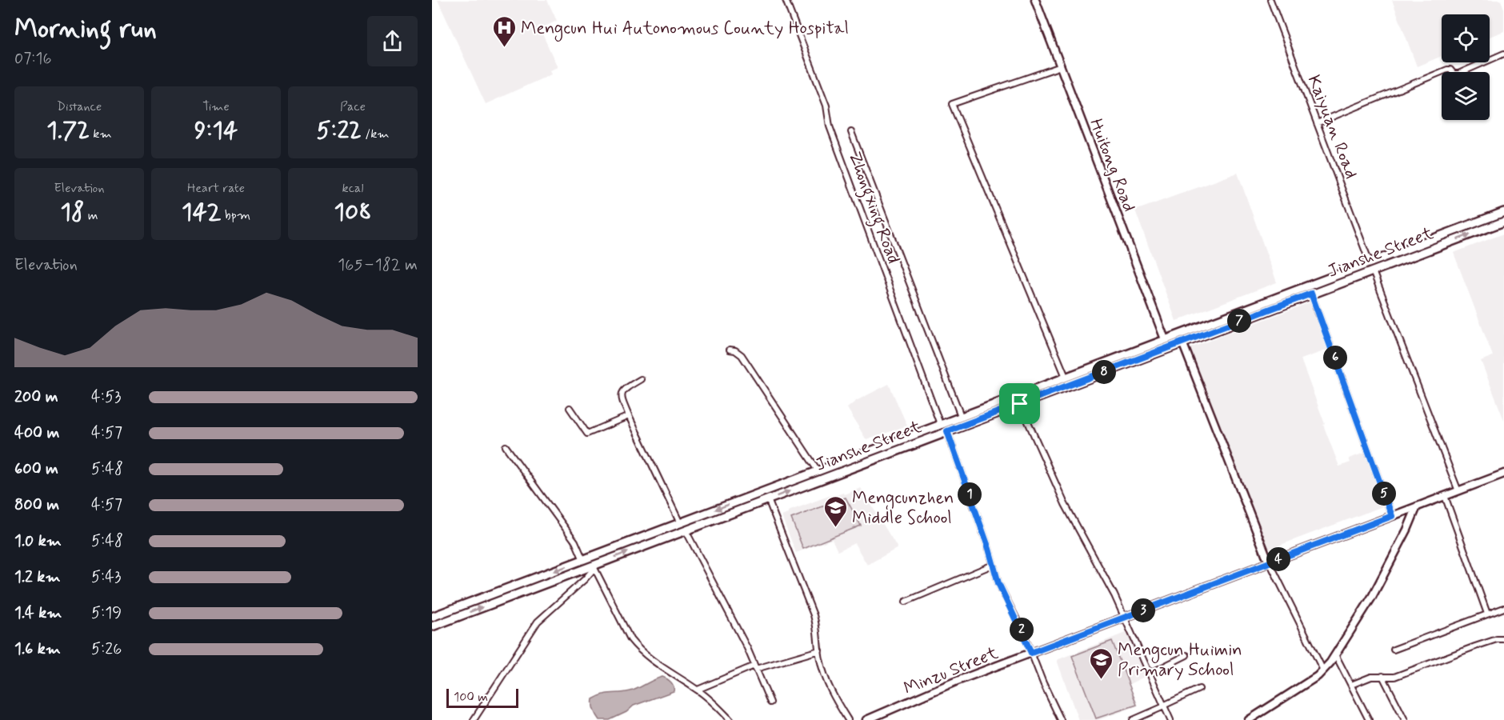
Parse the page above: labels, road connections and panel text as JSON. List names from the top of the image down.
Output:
{
  "streets": {
    "main road": ["Jianshe Street"],
    "street": [
      "Kaiyuan Road",
      "Huitong Road",
      "Zhongxing Road",
      "Minzu Street"
    ]
  },
  "crossings": [
    ["Kaiyuan Road", "Jianshe Street"],
    ["Huitong Road", "Jianshe Street"],
    ["Zhongxing Road", "Jianshe Street"]
  ],
  "places": {
    "hospital": ["Mengcun Hui Autonomous County Hospital"],
    "school or university": ["Mengcunzhen Middle School", "Mengcun Huimin Primary School"]
  },
  "scale_bar": "100 m",
  "page": {
    "heading": ["Morning run", "07:16"],
    "stats": [
      ["Distance", "1.72 km"],
      ["Time", "9:14"],
      ["Pace", "5:22 /km"],
      ["Elevation", "18 m"],
      ["Heart rate", "142 bpm"],
      ["kcal", "108"]
    ],
    "chart": ["Elevation", "165–182 m"],
    "pins": [
      "7",
      "6",
      "8",
      "5",
      "1",
      "4",
      "3",
      "2"
    ],
    "list": [
      {
        "name": "200 m",
        "note": "4:53"
      },
      {
        "name": "400 m",
        "note": "4:57"
      },
      {
        "name": "600 m",
        "note": "5:48"
      },
      {
        "name": "800 m",
        "note": "4:57"
      },
      {
        "name": "1.0 km",
        "note": "5:48"
      },
      {
        "name": "1.2 km",
        "note": "5:43"
      },
      {
        "name": "1.4 km",
        "note": "5:19"
      },
      {
        "name": "1.6 km",
        "note": "5:26"
      }
    ],
    "scale": "100 m"
  }
}
